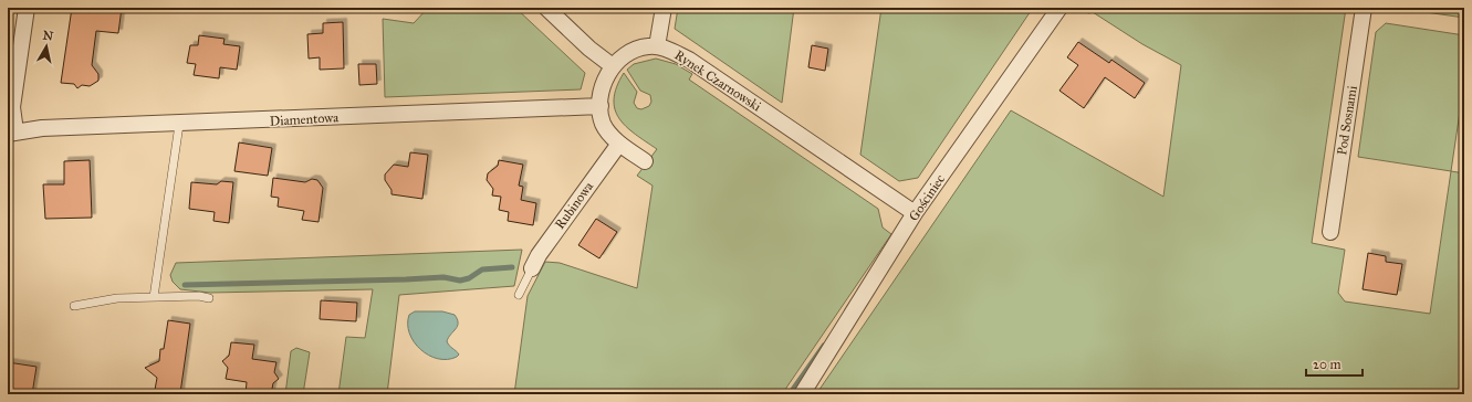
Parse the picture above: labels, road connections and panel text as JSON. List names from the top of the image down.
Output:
{
  "streets": {
    "street": [
      "Rynek Czarnowski",
      "Diamentowa",
      "Pod Sosnami",
      "Gościniec",
      "Rubinowa"
    ]
  },
  "crossings": [
    ["Rynek Czarnowski", "Diamentowa"],
    ["Rynek Czarnowski", "Gościniec"],
    ["Rynek Czarnowski", "Rubinowa"]
  ],
  "scale_bar": "20 m",
  "north": "top"
}
